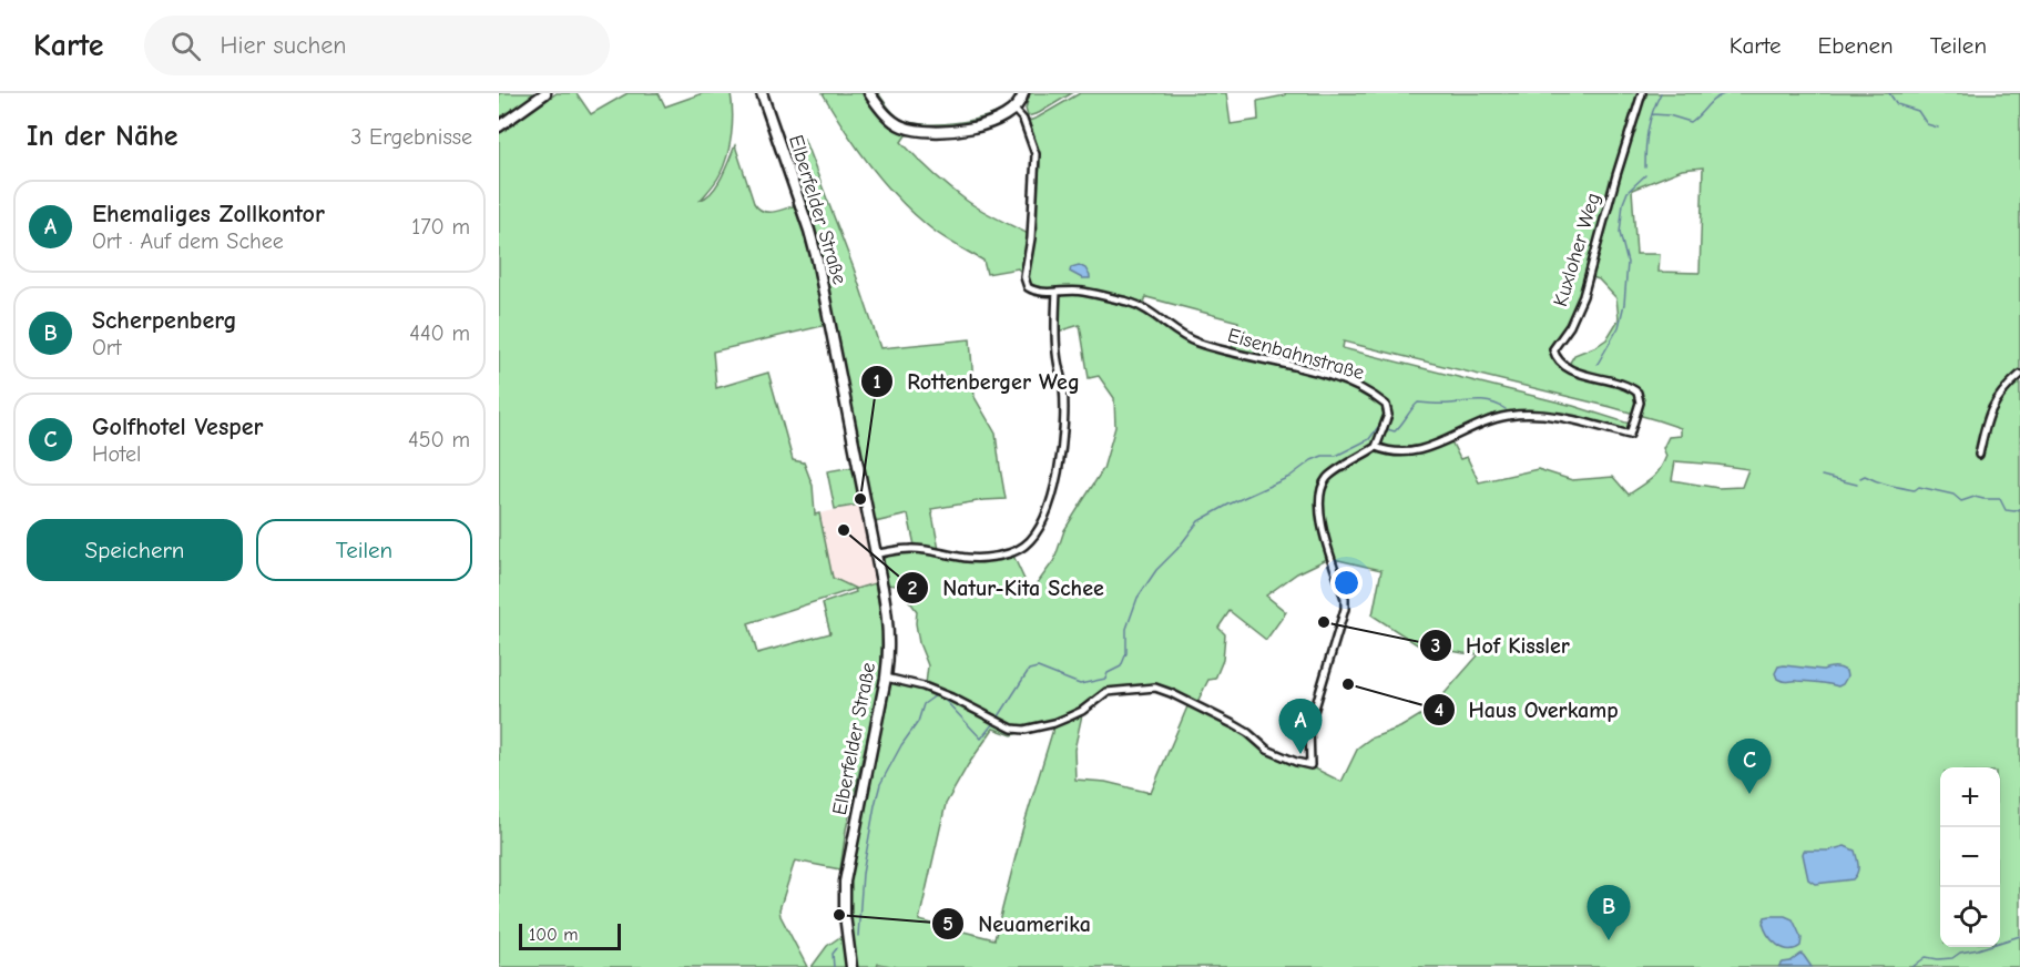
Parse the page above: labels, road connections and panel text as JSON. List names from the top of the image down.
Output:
{
  "streets": {
    "main road": ["Elberfelder Straße"],
    "street": ["Kuxloher Weg", "Eisenbahnstraße"]
  },
  "crossings": [
    ["Kuxloher Weg", "Eisenbahnstraße"]
  ],
  "places": [
    "Rottenberger Weg",
    "Natur-Kita Schee",
    "Hof Kissler",
    "Haus Overkamp",
    "Neuamerika"
  ],
  "scale_bar": "100 m",
  "page": {
    "header": "Karte",
    "search": "Hier suchen",
    "nav": ["Karte", "Ebenen", "Teilen"],
    "heading": ["In der Nähe", "3 Ergebnisse"],
    "list": [
      {
        "mark": "A",
        "name": "Ehemaliges Zollkontor",
        "note": "Ort · Auf dem Schee",
        "value": "170 m"
      },
      {
        "mark": "B",
        "name": "Scherpenberg",
        "note": "Ort",
        "value": "440 m"
      },
      {
        "mark": "C",
        "name": "Golfhotel Vesper",
        "note": "Hotel",
        "value": "450 m"
      }
    ],
    "buttons": ["Speichern", "Teilen"],
    "pins": ["A", "C", "B"],
    "map_buttons": ["+", "−"],
    "scale": "100 m"
  }
}
